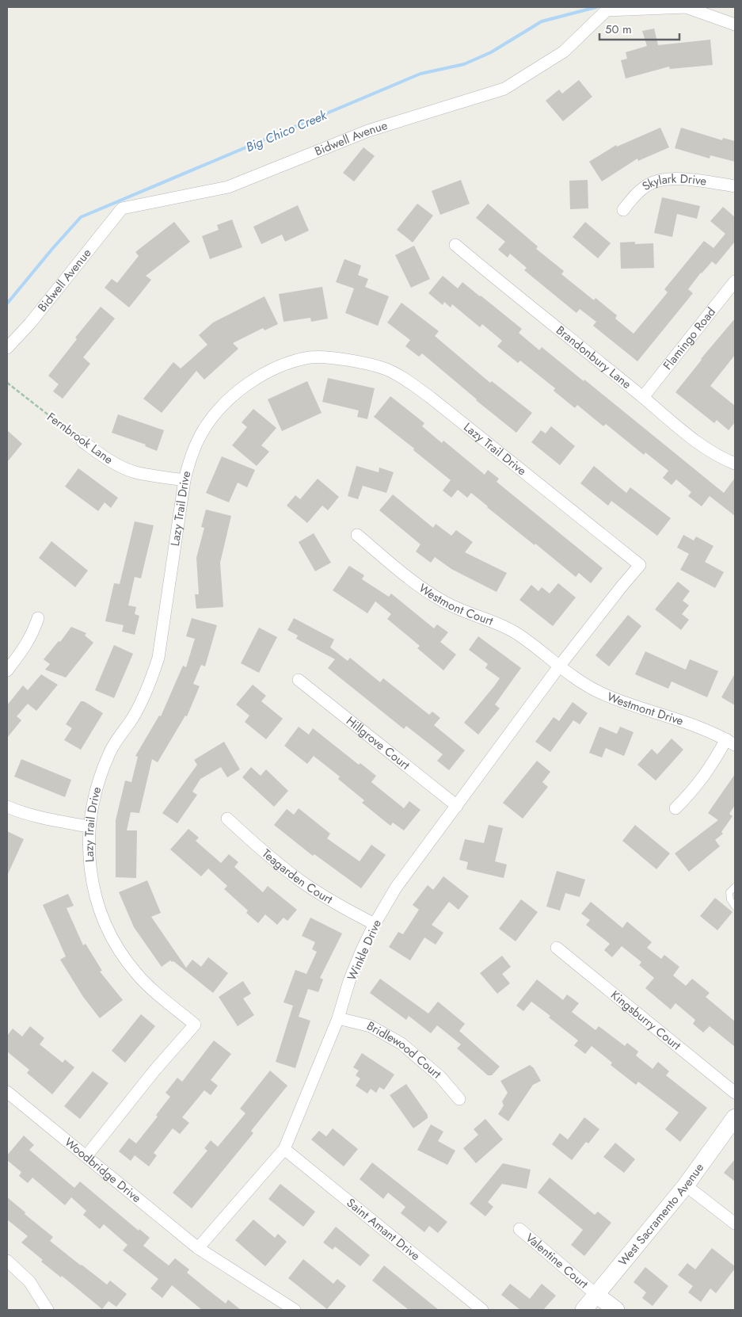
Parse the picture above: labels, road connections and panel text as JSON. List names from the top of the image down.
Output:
{
  "streets": {
    "street": [
      "Bidwell Avenue",
      "Skylark Drive",
      "Flamingo Road",
      "Brandonbury Lane",
      "Fernbrook Lane",
      "Lazy Trail Drive",
      "Westmont Court",
      "Westmont Drive",
      "Hillgrove Court",
      "Teagarden Court",
      "Winkle Drive",
      "Kingsburry Court",
      "Bridlewood Court",
      "Woodbridge Drive",
      "West Sacramento Avenue",
      "Saint Amant Drive",
      "Valentine Court"
    ]
  },
  "crossings": [
    ["Flamingo Road", "Brandonbury Lane"],
    ["Fernbrook Lane", "Lazy Trail Drive"],
    ["Lazy Trail Drive", "Westmont Court"],
    ["Lazy Trail Drive", "Westmont Drive"],
    ["Lazy Trail Drive", "Winkle Drive"],
    ["Lazy Trail Drive", "Woodbridge Drive"],
    ["Westmont Court", "Westmont Drive"],
    ["Westmont Court", "Winkle Drive"],
    ["Westmont Drive", "Winkle Drive"],
    ["Hillgrove Court", "Winkle Drive"],
    ["Teagarden Court", "Winkle Drive"],
    ["Winkle Drive", "Bridlewood Court"],
    ["Winkle Drive", "Woodbridge Drive"],
    ["Winkle Drive", "Saint Amant Drive"],
    ["West Sacramento Avenue", "Valentine Court"]
  ],
  "water": ["Big Chico Creek"],
  "scale_bar": "50 m"
}
